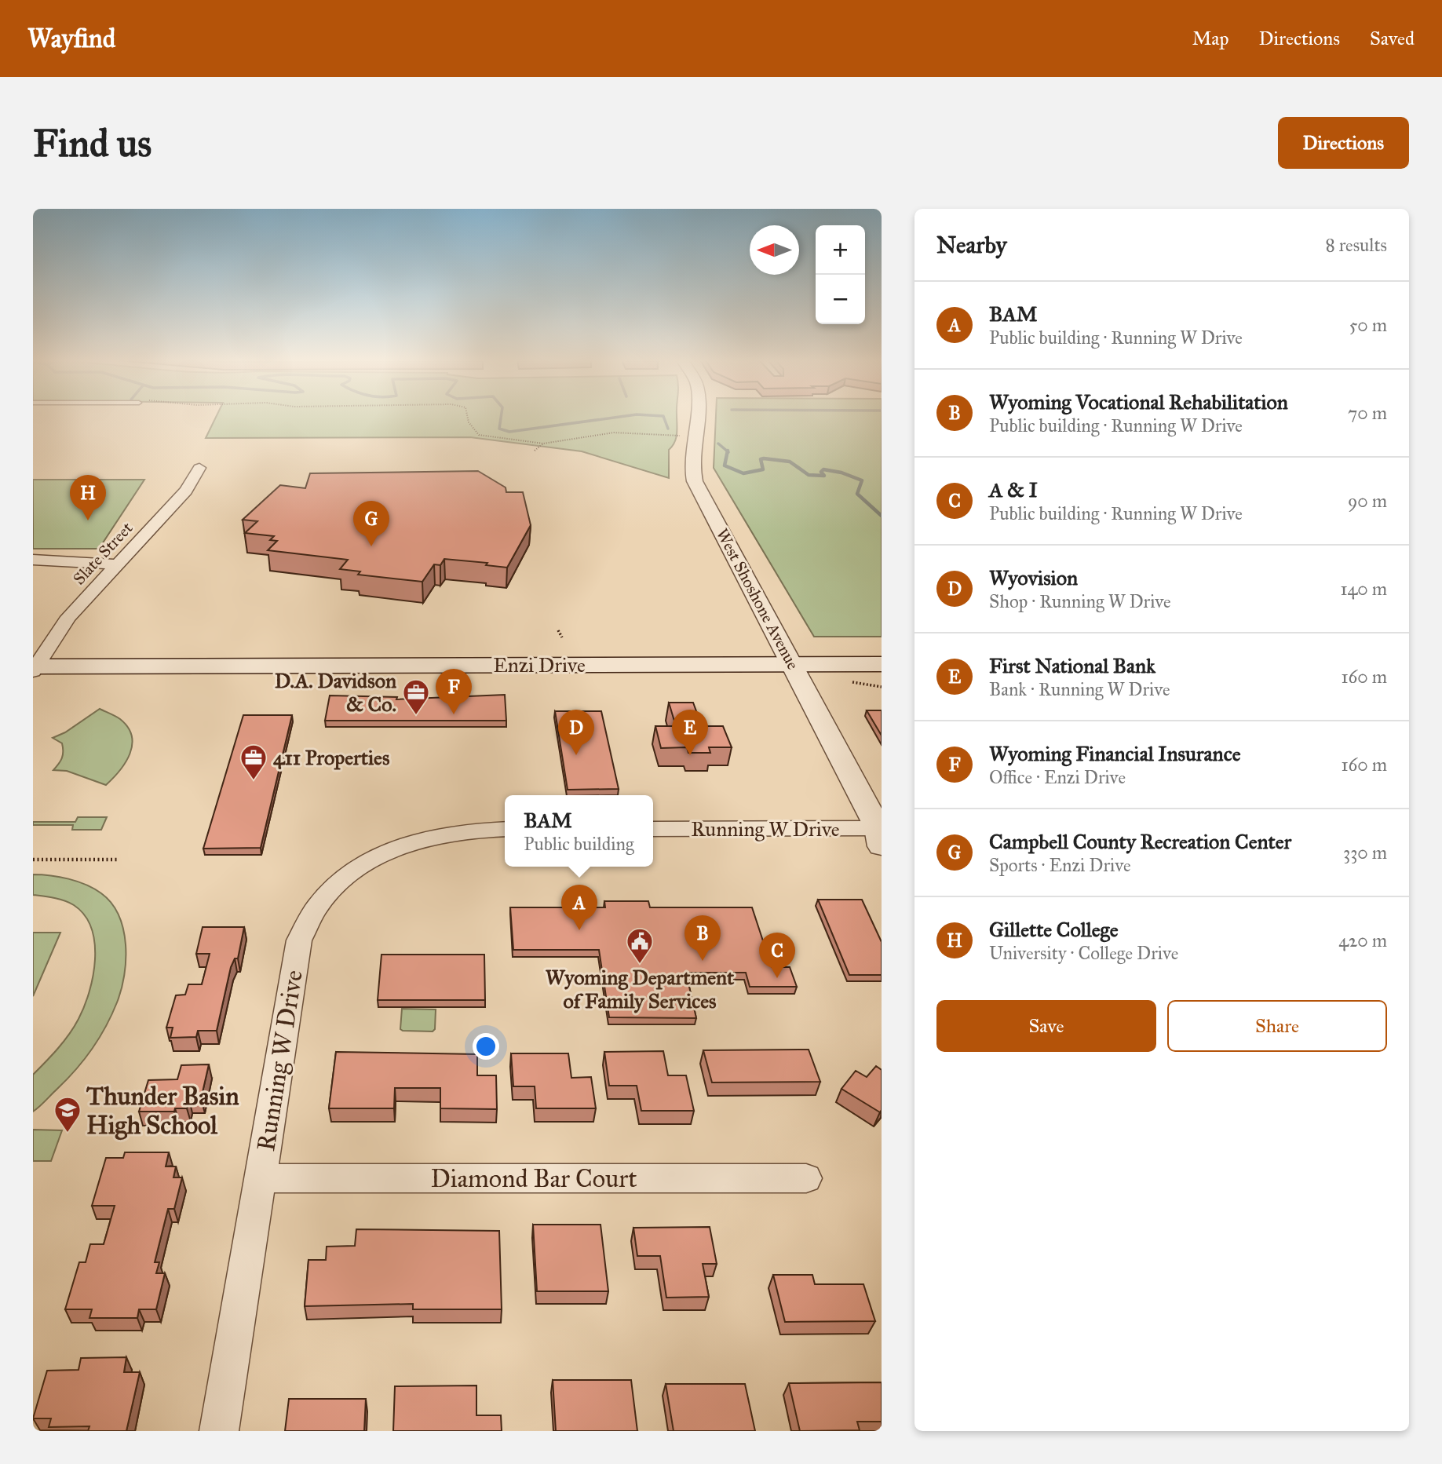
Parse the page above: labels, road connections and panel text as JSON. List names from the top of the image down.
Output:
{
  "streets": {
    "main road": ["Enzi Drive"],
    "street": [
      "Slate Street",
      "West Shoshone Avenue",
      "Running W Drive",
      "Diamond Bar Court"
    ]
  },
  "crossings": [
    ["Slate Street", "Enzi Drive"],
    ["West Shoshone Avenue", "Enzi Drive"],
    ["West Shoshone Avenue", "Running W Drive"],
    ["Running W Drive", "Diamond Bar Court"]
  ],
  "places": {
    "office": ["D.A. Davidson & Co.", "411 Properties"],
    "public building": ["Wyoming Department of Family Services"],
    "school or university": ["Thunder Basin High School"]
  },
  "north": "left",
  "page": {
    "header": "Wayfind",
    "nav": ["Map", "Directions", "Saved"],
    "buttons": [
      "Directions",
      ["Save", "Share"]
    ],
    "title": "Find us",
    "heading": ["Nearby", "8 results"],
    "map_buttons": ["+", "−"],
    "list": [
      {
        "mark": "A",
        "name": "BAM",
        "note": "Public building · Running W Drive",
        "value": "50 m"
      },
      {
        "mark": "B",
        "name": "Wyoming Vocational Rehabilitation",
        "note": "Public building · Running W Drive",
        "value": "70 m"
      },
      {
        "mark": "C",
        "name": "A & I",
        "note": "Public building · Running W Drive",
        "value": "90 m"
      },
      {
        "mark": "D",
        "name": "Wyovision",
        "note": "Shop · Running W Drive",
        "value": "140 m"
      },
      {
        "mark": "E",
        "name": "First National Bank",
        "note": "Bank · Running W Drive",
        "value": "160 m"
      },
      {
        "mark": "F",
        "name": "Wyoming Financial Insurance",
        "note": "Office · Enzi Drive",
        "value": "160 m"
      },
      {
        "mark": "G",
        "name": "Campbell County Recreation Center",
        "note": "Sports · Enzi Drive",
        "value": "330 m"
      },
      {
        "mark": "H",
        "name": "Gillette College",
        "note": "University · College Drive",
        "value": "420 m"
      }
    ],
    "pins": [
      "H",
      "G",
      "F",
      "D",
      "E",
      "A",
      "B",
      "C"
    ],
    "popup": ["BAM", "Public building"]
  }
}
